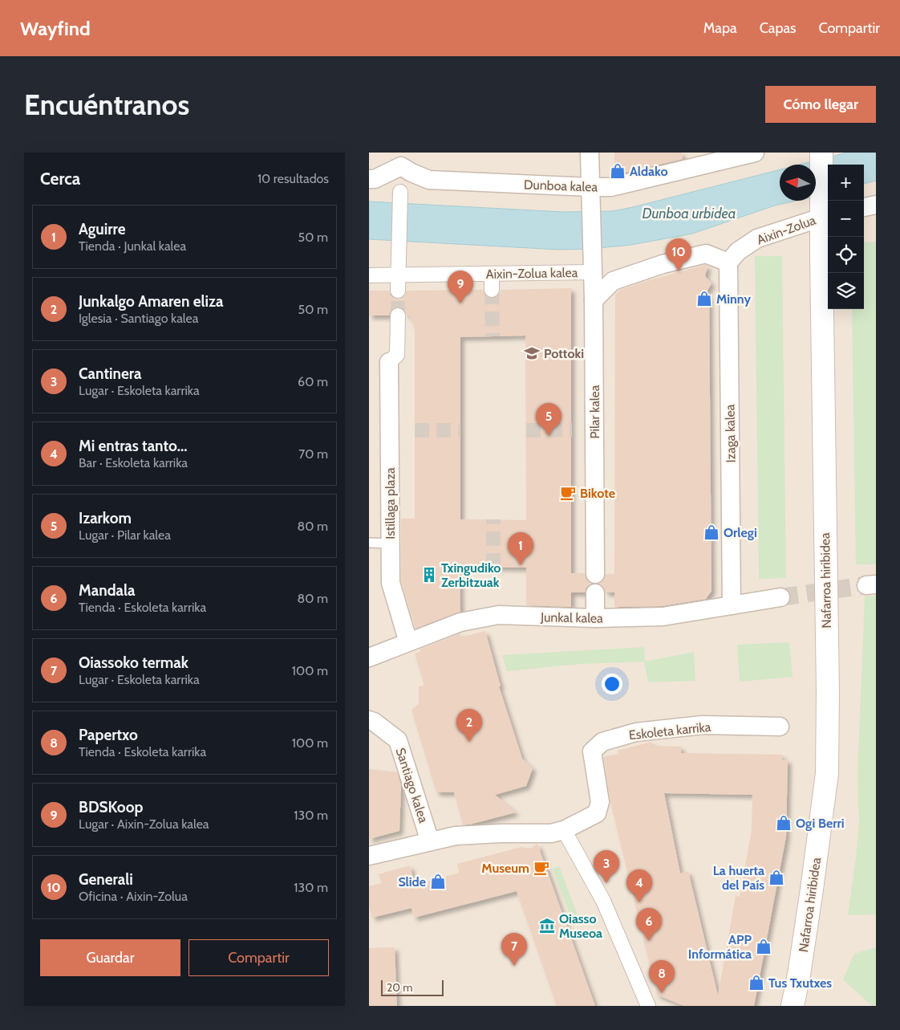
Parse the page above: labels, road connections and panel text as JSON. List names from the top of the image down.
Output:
{
  "streets": {
    "main road": ["Nafarroa hiribidea"],
    "street": [
      "Dunboa kalea",
      "Aixin-Zolua",
      "Aixin-Zolua kalea",
      "Pilar kalea",
      "Izaga kalea",
      "Istillaga plaza",
      "Junkal kalea",
      "Eskoleta karrika",
      "Santiago kalea"
    ]
  },
  "crossings": [
    ["Dunboa kalea", "Pilar kalea"],
    ["Aixin-Zolua", "Izaga kalea"],
    ["Aixin-Zolua", "Nafarroa hiribidea"],
    ["Aixin-Zolua kalea", "Pilar kalea"],
    ["Izaga kalea", "Junkal kalea"],
    ["Istillaga plaza", "Junkal kalea"],
    ["Eskoleta karrika", "Santiago kalea"]
  ],
  "water": ["Dunboa urbidea"],
  "places": {
    "shop": [
      "Aldako",
      "Minny",
      "Orlegi",
      "Ogi Berri",
      "La huerta del País",
      "Slide",
      "APP Informática",
      "Tus Txutxes"
    ],
    "school or university": ["Pottoki"],
    "cafe": ["Bikote", "Museum"],
    "building": ["Txingudiko Zerbitzuak"],
    "museum": ["Oiasso Museoa"]
  },
  "scale_bar": "20 m",
  "north": "left",
  "page": {
    "header": "Wayfind",
    "nav": ["Mapa", "Capas", "Compartir"],
    "buttons": [
      "Cómo llegar",
      ["Guardar", "Compartir"]
    ],
    "title": "Encuéntranos",
    "heading": ["Cerca", "10 resultados"],
    "map_buttons": ["+", "−"],
    "list": [
      {
        "mark": "1",
        "name": "Aguirre",
        "note": "Tienda · Junkal kalea",
        "value": "50 m"
      },
      {
        "mark": "2",
        "name": "Junkalgo Amaren eliza",
        "note": "Iglesia · Santiago kalea",
        "value": "50 m"
      },
      {
        "mark": "3",
        "name": "Cantinera",
        "note": "Lugar · Eskoleta karrika",
        "value": "60 m"
      },
      {
        "mark": "4",
        "name": "Mi entras tanto...",
        "note": "Bar · Eskoleta karrika",
        "value": "70 m"
      },
      {
        "mark": "5",
        "name": "Izarkom",
        "note": "Lugar · Pilar kalea",
        "value": "80 m"
      },
      {
        "mark": "6",
        "name": "Mandala",
        "note": "Tienda · Eskoleta karrika",
        "value": "80 m"
      },
      {
        "mark": "7",
        "name": "Oiassoko termak",
        "note": "Lugar · Eskoleta karrika",
        "value": "100 m"
      },
      {
        "mark": "8",
        "name": "Papertxo",
        "note": "Tienda · Eskoleta karrika",
        "value": "100 m"
      },
      {
        "mark": "9",
        "name": "BDSKoop",
        "note": "Lugar · Aixin-Zolua kalea",
        "value": "130 m"
      },
      {
        "mark": "10",
        "name": "Generali",
        "note": "Oficina · Aixin-Zolua",
        "value": "130 m"
      }
    ],
    "pins": [
      "10",
      "9",
      "5",
      "1",
      "2",
      "3",
      "4",
      "6",
      "7",
      "8"
    ],
    "scale": "20 m"
  }
}
